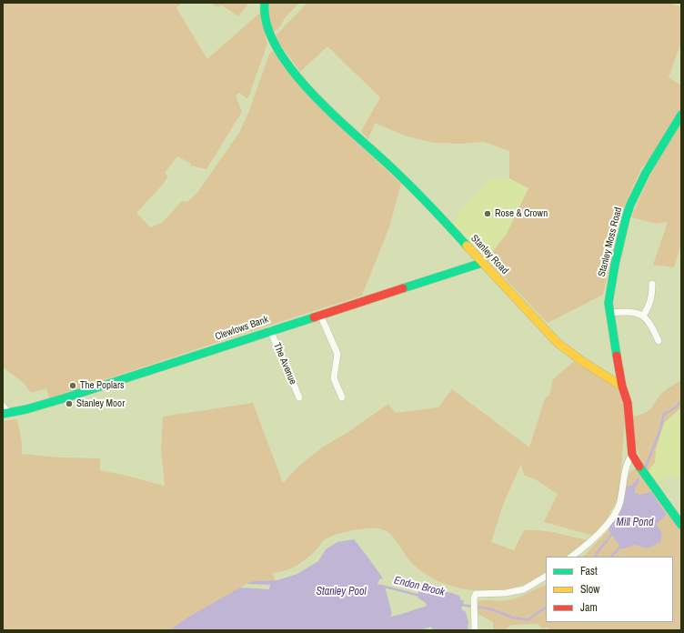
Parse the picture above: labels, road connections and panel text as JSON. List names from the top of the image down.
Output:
{
  "streets": {
    "street": [
      "Stanley Moss Road",
      "Stanley Road",
      "Clewlows Bank",
      "The Avenue"
    ]
  },
  "crossings": [
    ["Stanley Moss Road", "Stanley Road"],
    ["Stanley Road", "Clewlows Bank"],
    ["Clewlows Bank", "The Avenue"]
  ],
  "water": ["Mill Pond", "Endon Brook", "Stanley Pool"],
  "places": ["Rose & Crown", "The Poplars", "Stanley Moor"],
  "legend": ["Fast", "Slow", "Jam"]
}
